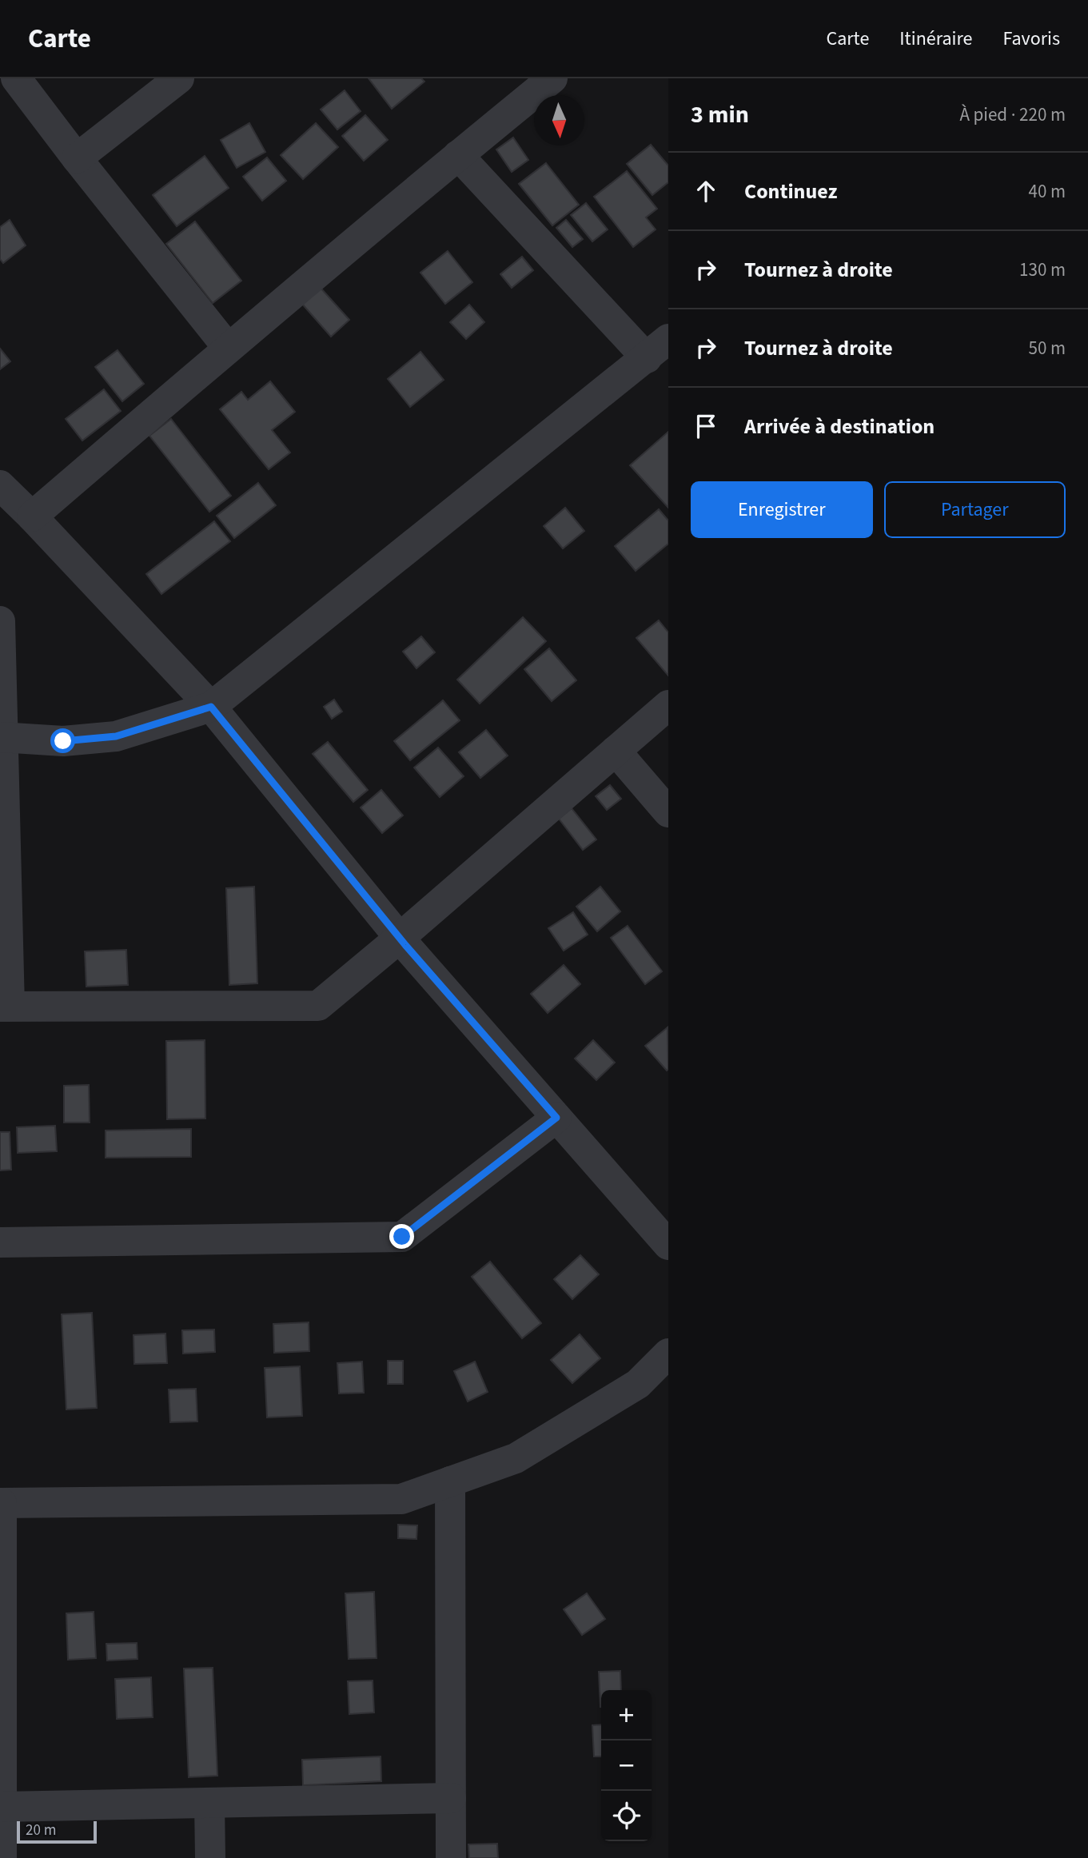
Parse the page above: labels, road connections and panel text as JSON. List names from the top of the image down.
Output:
{
  "scale_bar": "20 m",
  "north": "bottom",
  "page": {
    "header": "Carte",
    "nav": ["Carte", "Itinéraire", "Favoris"],
    "heading": ["3 min", "À pied · 220 m"],
    "list": [
      ["Continuez", "40 m"],
      ["Tournez à droite", "130 m"],
      ["Tournez à droite", "50 m"],
      "Arrivée à destination"
    ],
    "buttons": ["Enregistrer", "Partager"],
    "map_buttons": ["+", "−"],
    "scale": "20 m"
  }
}
